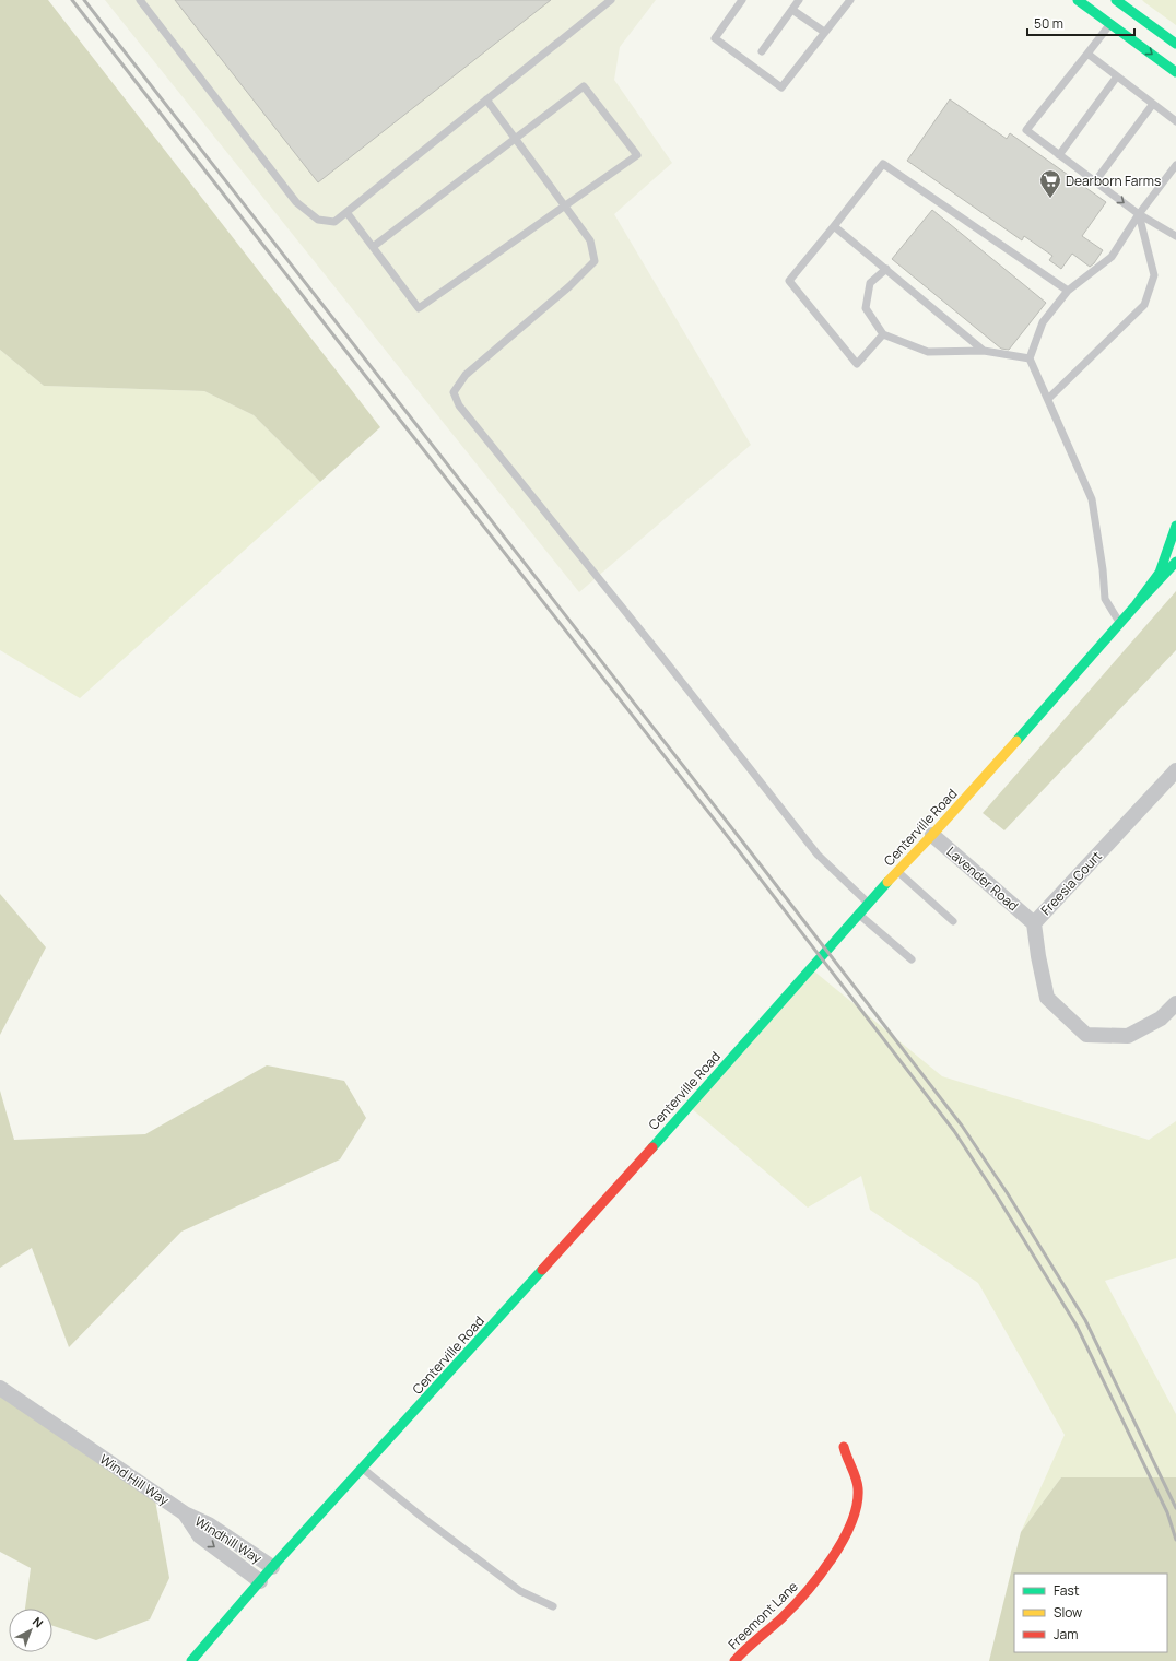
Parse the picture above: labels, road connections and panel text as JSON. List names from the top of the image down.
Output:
{
  "streets": {
    "main road": ["Centerville Road", "Freemont Lane"],
    "street": [
      "Lavender Road",
      "Freesia Court",
      "Wind Hill Way",
      "Windhill Way"
    ]
  },
  "crossings": [
    ["Centerville Road", "Lavender Road"],
    ["Centerville Road", "Wind Hill Way"],
    ["Centerville Road", "Windhill Way"],
    ["Lavender Road", "Freesia Court"],
    ["Wind Hill Way", "Windhill Way"]
  ],
  "places": {
    "supermarket": ["Dearborn Farms"]
  },
  "legend": ["Fast", "Slow", "Jam"],
  "scale_bar": "50 m",
  "north": "top right"
}
